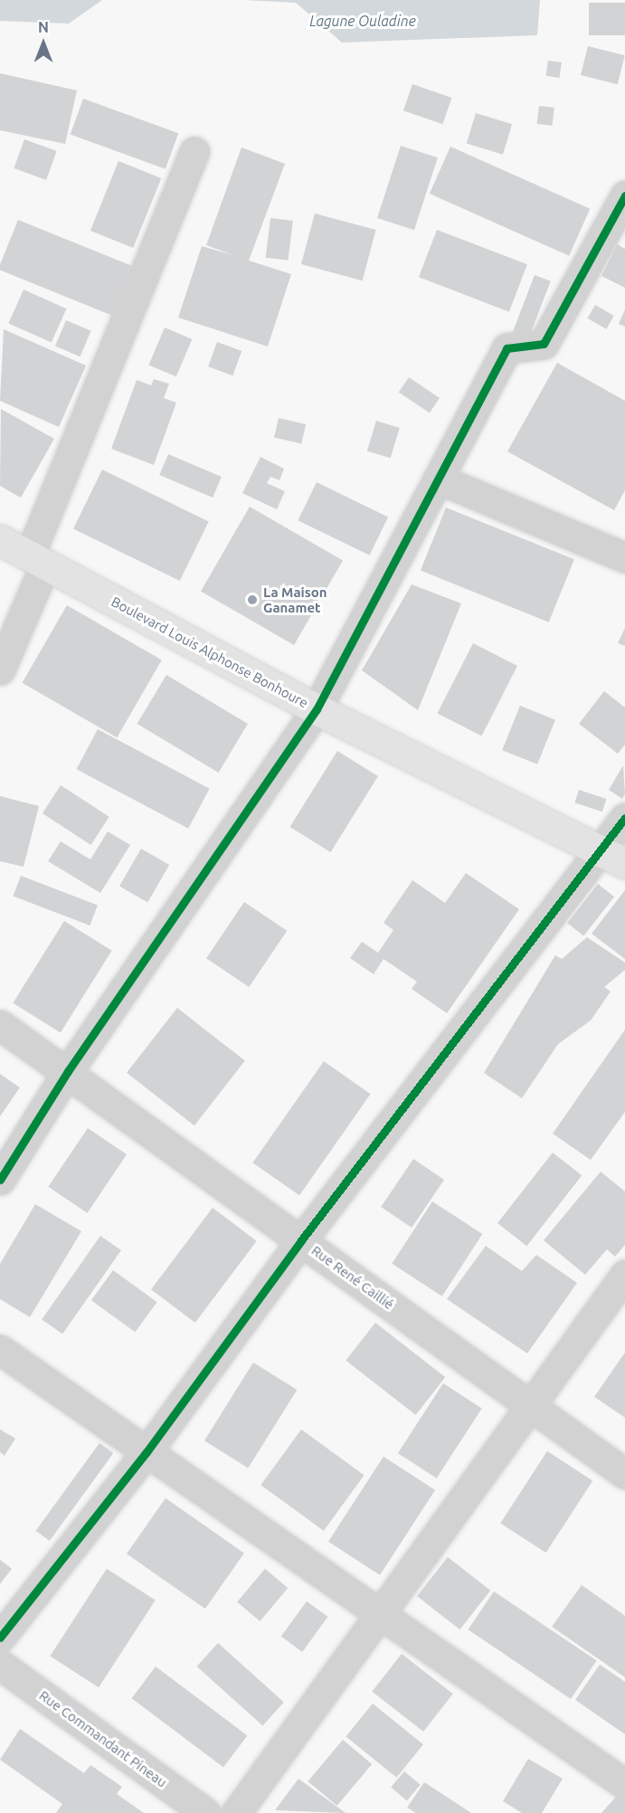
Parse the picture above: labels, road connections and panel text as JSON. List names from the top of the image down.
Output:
{
  "streets": {
    "street": ["Boulevard Louis Alphonse Bonhoure", "Rue René Caillié", "Rue Commandant Pineau"]
  },
  "water": ["Lagune Ouladine"],
  "places": ["La Maison Ganamet"],
  "north": "top"
}
